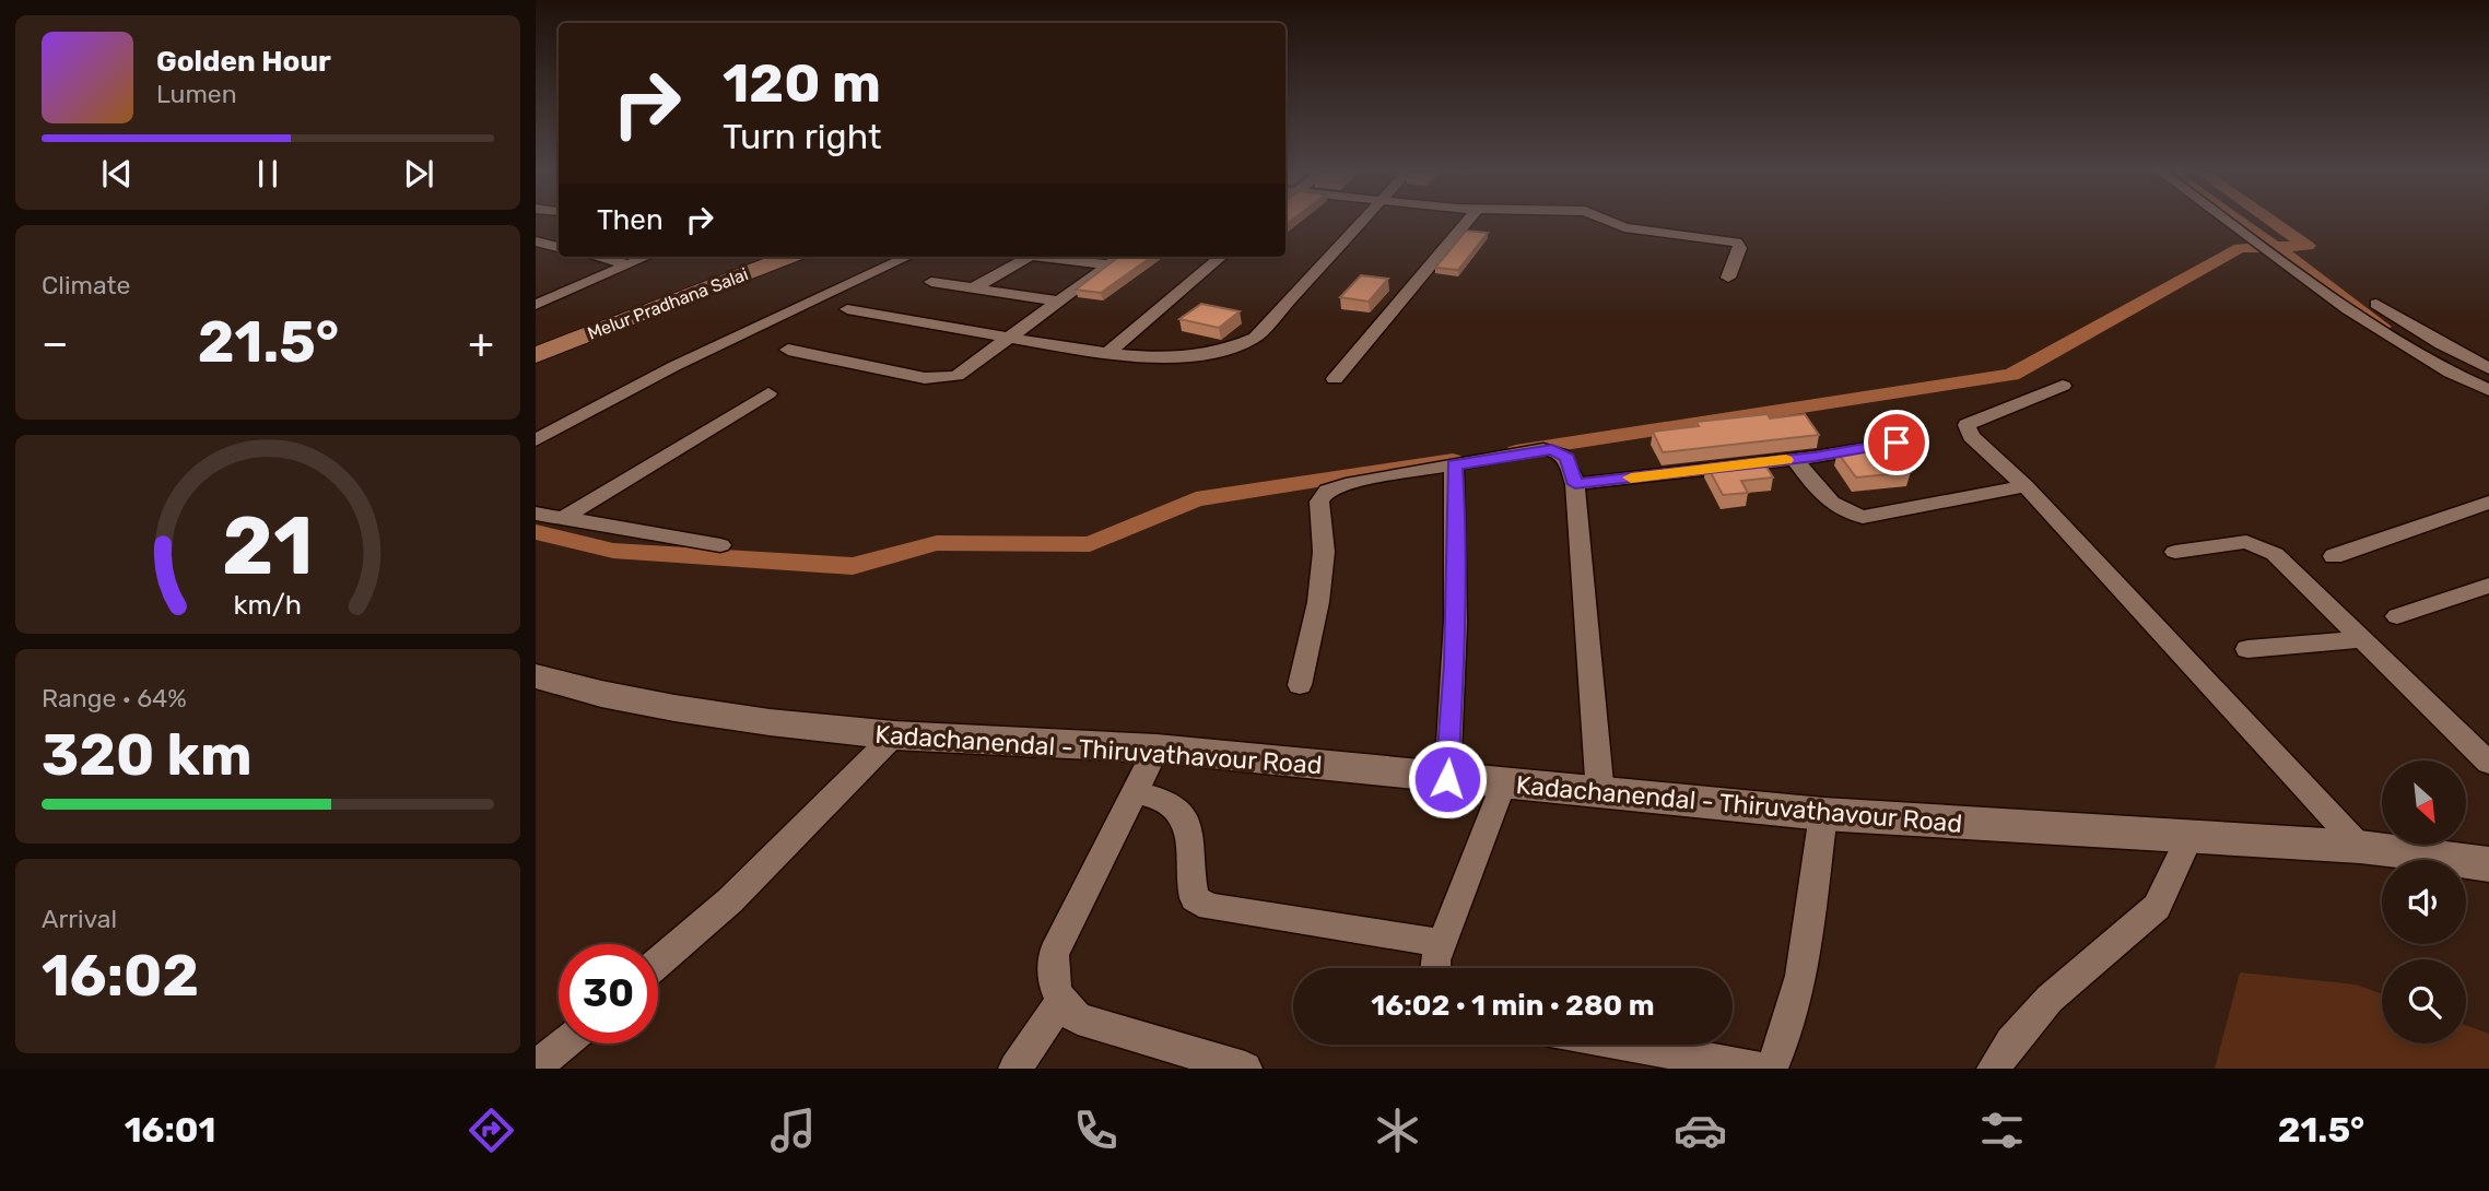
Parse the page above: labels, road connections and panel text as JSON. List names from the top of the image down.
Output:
{
  "streets": {
    "main road": ["Melur Pradhana Salai", "Kadachanendal - Thiruvathavour Road"]
  },
  "north": "bottom right",
  "page": {
    "turn": ["120 m", "Turn right"],
    "song": ["Golden Hour", "Lumen"],
    "then": "Then",
    "tile": [
      "Climate",
      ["Range · 64%", "320 km"],
      ["Arrival", "16:02"]
    ],
    "heat": ["−", "21.5°", "+"],
    "limit": "30",
    "trip": "16:02 · 1 min · 280 m",
    "tabs": ["16:01", "21.5°"],
    "gauge": ["21", "km/h"]
  }
}
